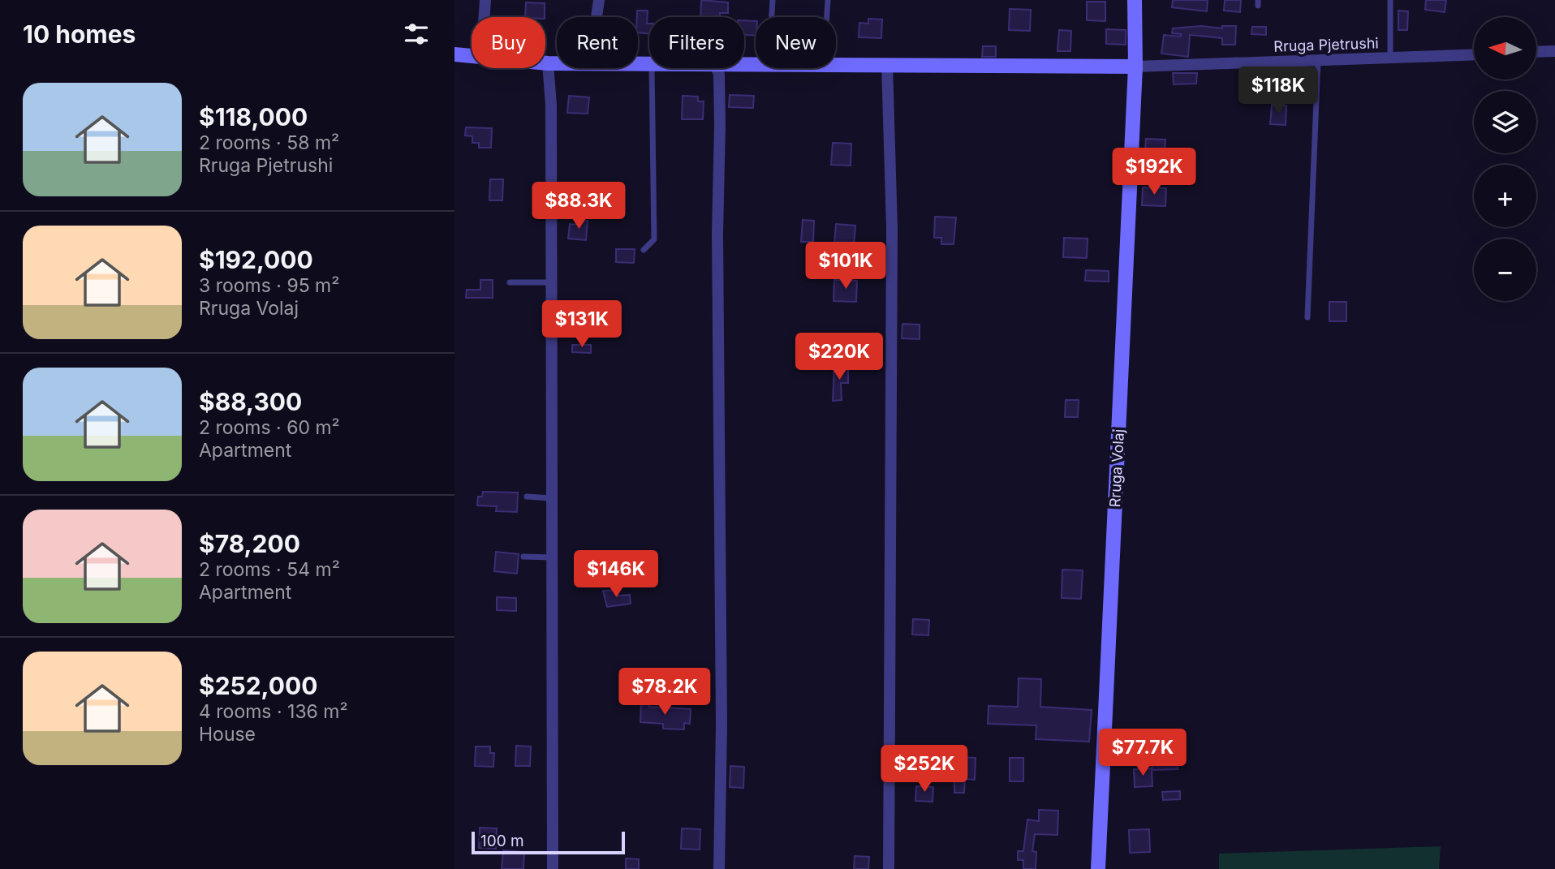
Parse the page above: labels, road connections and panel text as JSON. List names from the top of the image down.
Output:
{
  "streets": {
    "street": ["Rruga Pjetrushi", "Rruga Volaj"]
  },
  "crossings": [
    ["Rruga Pjetrushi", "Rruga Volaj"]
  ],
  "scale_bar": "100 m",
  "north": "left",
  "page": {
    "heading": "10 homes",
    "map_buttons": ["+", "−"],
    "chip": [
      "Buy",
      "Rent",
      "Filters",
      "New"
    ],
    "price": [
      "$118K",
      "$192K",
      "$88.3K",
      "$101K",
      "$131K",
      "$220K",
      "$146K",
      "$78.2K",
      "$77.7K",
      "$252K"
    ],
    "list": [
      {
        "name": "$118,000",
        "note": "2 rooms · 58 m² · Rruga Pjetrushi"
      },
      {
        "name": "$192,000",
        "note": "3 rooms · 95 m² · Rruga Volaj"
      },
      {
        "name": "$88,300",
        "note": "2 rooms · 60 m² · Apartment"
      },
      {
        "name": "$78,200",
        "note": "2 rooms · 54 m² · Apartment"
      },
      {
        "name": "$252,000",
        "note": "4 rooms · 136 m² · House"
      }
    ],
    "scale": "100 m"
  }
}
